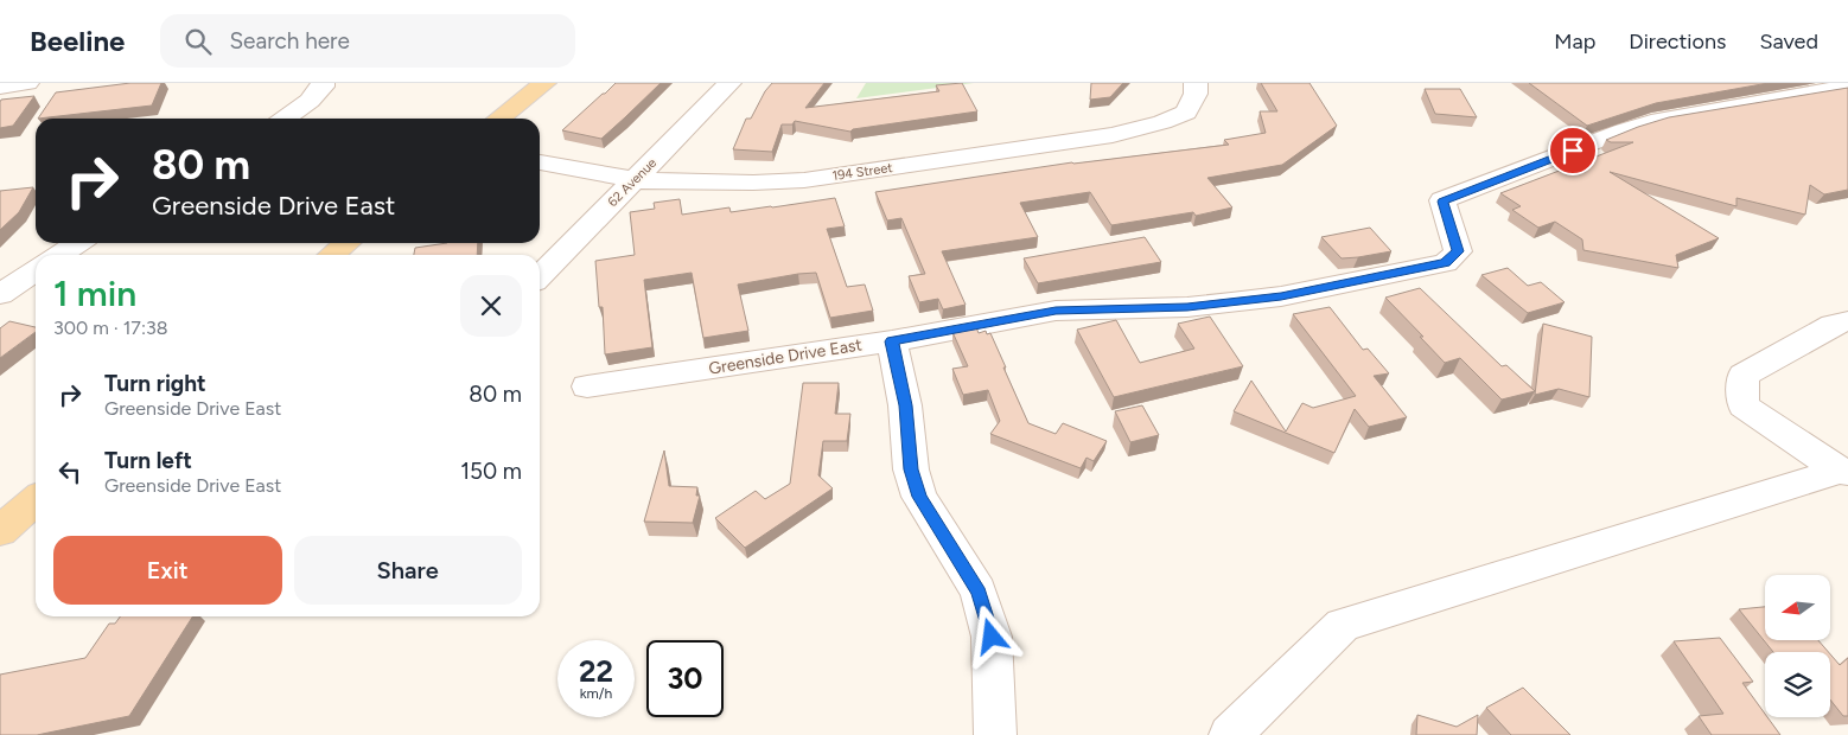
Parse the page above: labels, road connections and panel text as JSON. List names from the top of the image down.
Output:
{
  "streets": {
    "street": ["194 Street", "62 Avenue", "Greenside Drive East"]
  },
  "crossings": [
    ["194 Street", "62 Avenue"]
  ],
  "north": "left",
  "page": {
    "header": "Beeline",
    "search": "Search here",
    "nav": ["Map", "Directions", "Saved"],
    "turn": ["80 m", "Greenside Drive East"],
    "heading": ["1 min", "300 m · 17:38"],
    "list": [
      {
        "name": "Turn right",
        "note": "Greenside Drive East",
        "value": "80 m"
      },
      {
        "name": "Turn left",
        "note": "Greenside Drive East",
        "value": "150 m"
      }
    ],
    "buttons": ["Exit", "Share"],
    "speed": "22 km/h",
    "limit": "30"
  }
}
